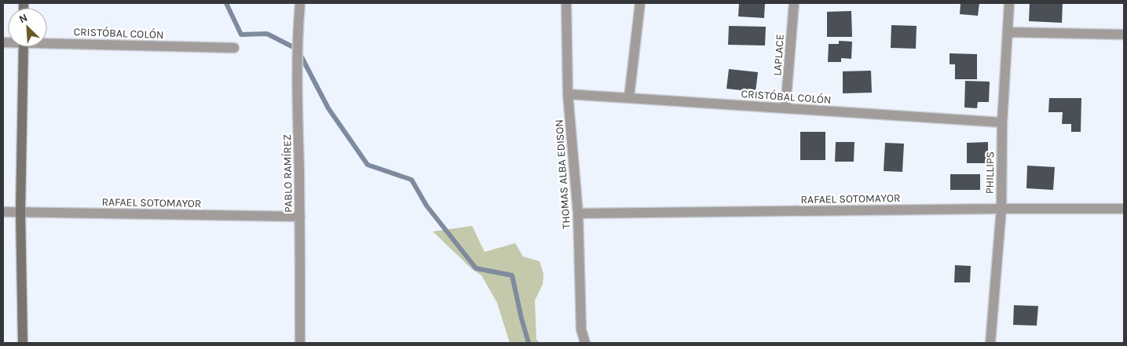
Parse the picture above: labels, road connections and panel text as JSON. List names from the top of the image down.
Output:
{
  "streets": {
    "street": [
      "CRISTÓBAL COLÓN",
      "LAPLACE",
      "PHILLIPS",
      "PABLO RAMÍREZ",
      "THOMAS ALBA EDISON",
      "RAFAEL SOTOMAYOR"
    ]
  },
  "crossings": [
    ["CRISTÓBAL COLÓN", "LAPLACE"],
    ["CRISTÓBAL COLÓN", "PHILLIPS"],
    ["CRISTÓBAL COLÓN", "THOMAS ALBA EDISON"],
    ["PHILLIPS", "RAFAEL SOTOMAYOR"],
    ["PABLO RAMÍREZ", "RAFAEL SOTOMAYOR"],
    ["THOMAS ALBA EDISON", "RAFAEL SOTOMAYOR"]
  ],
  "north": "top left"
}
